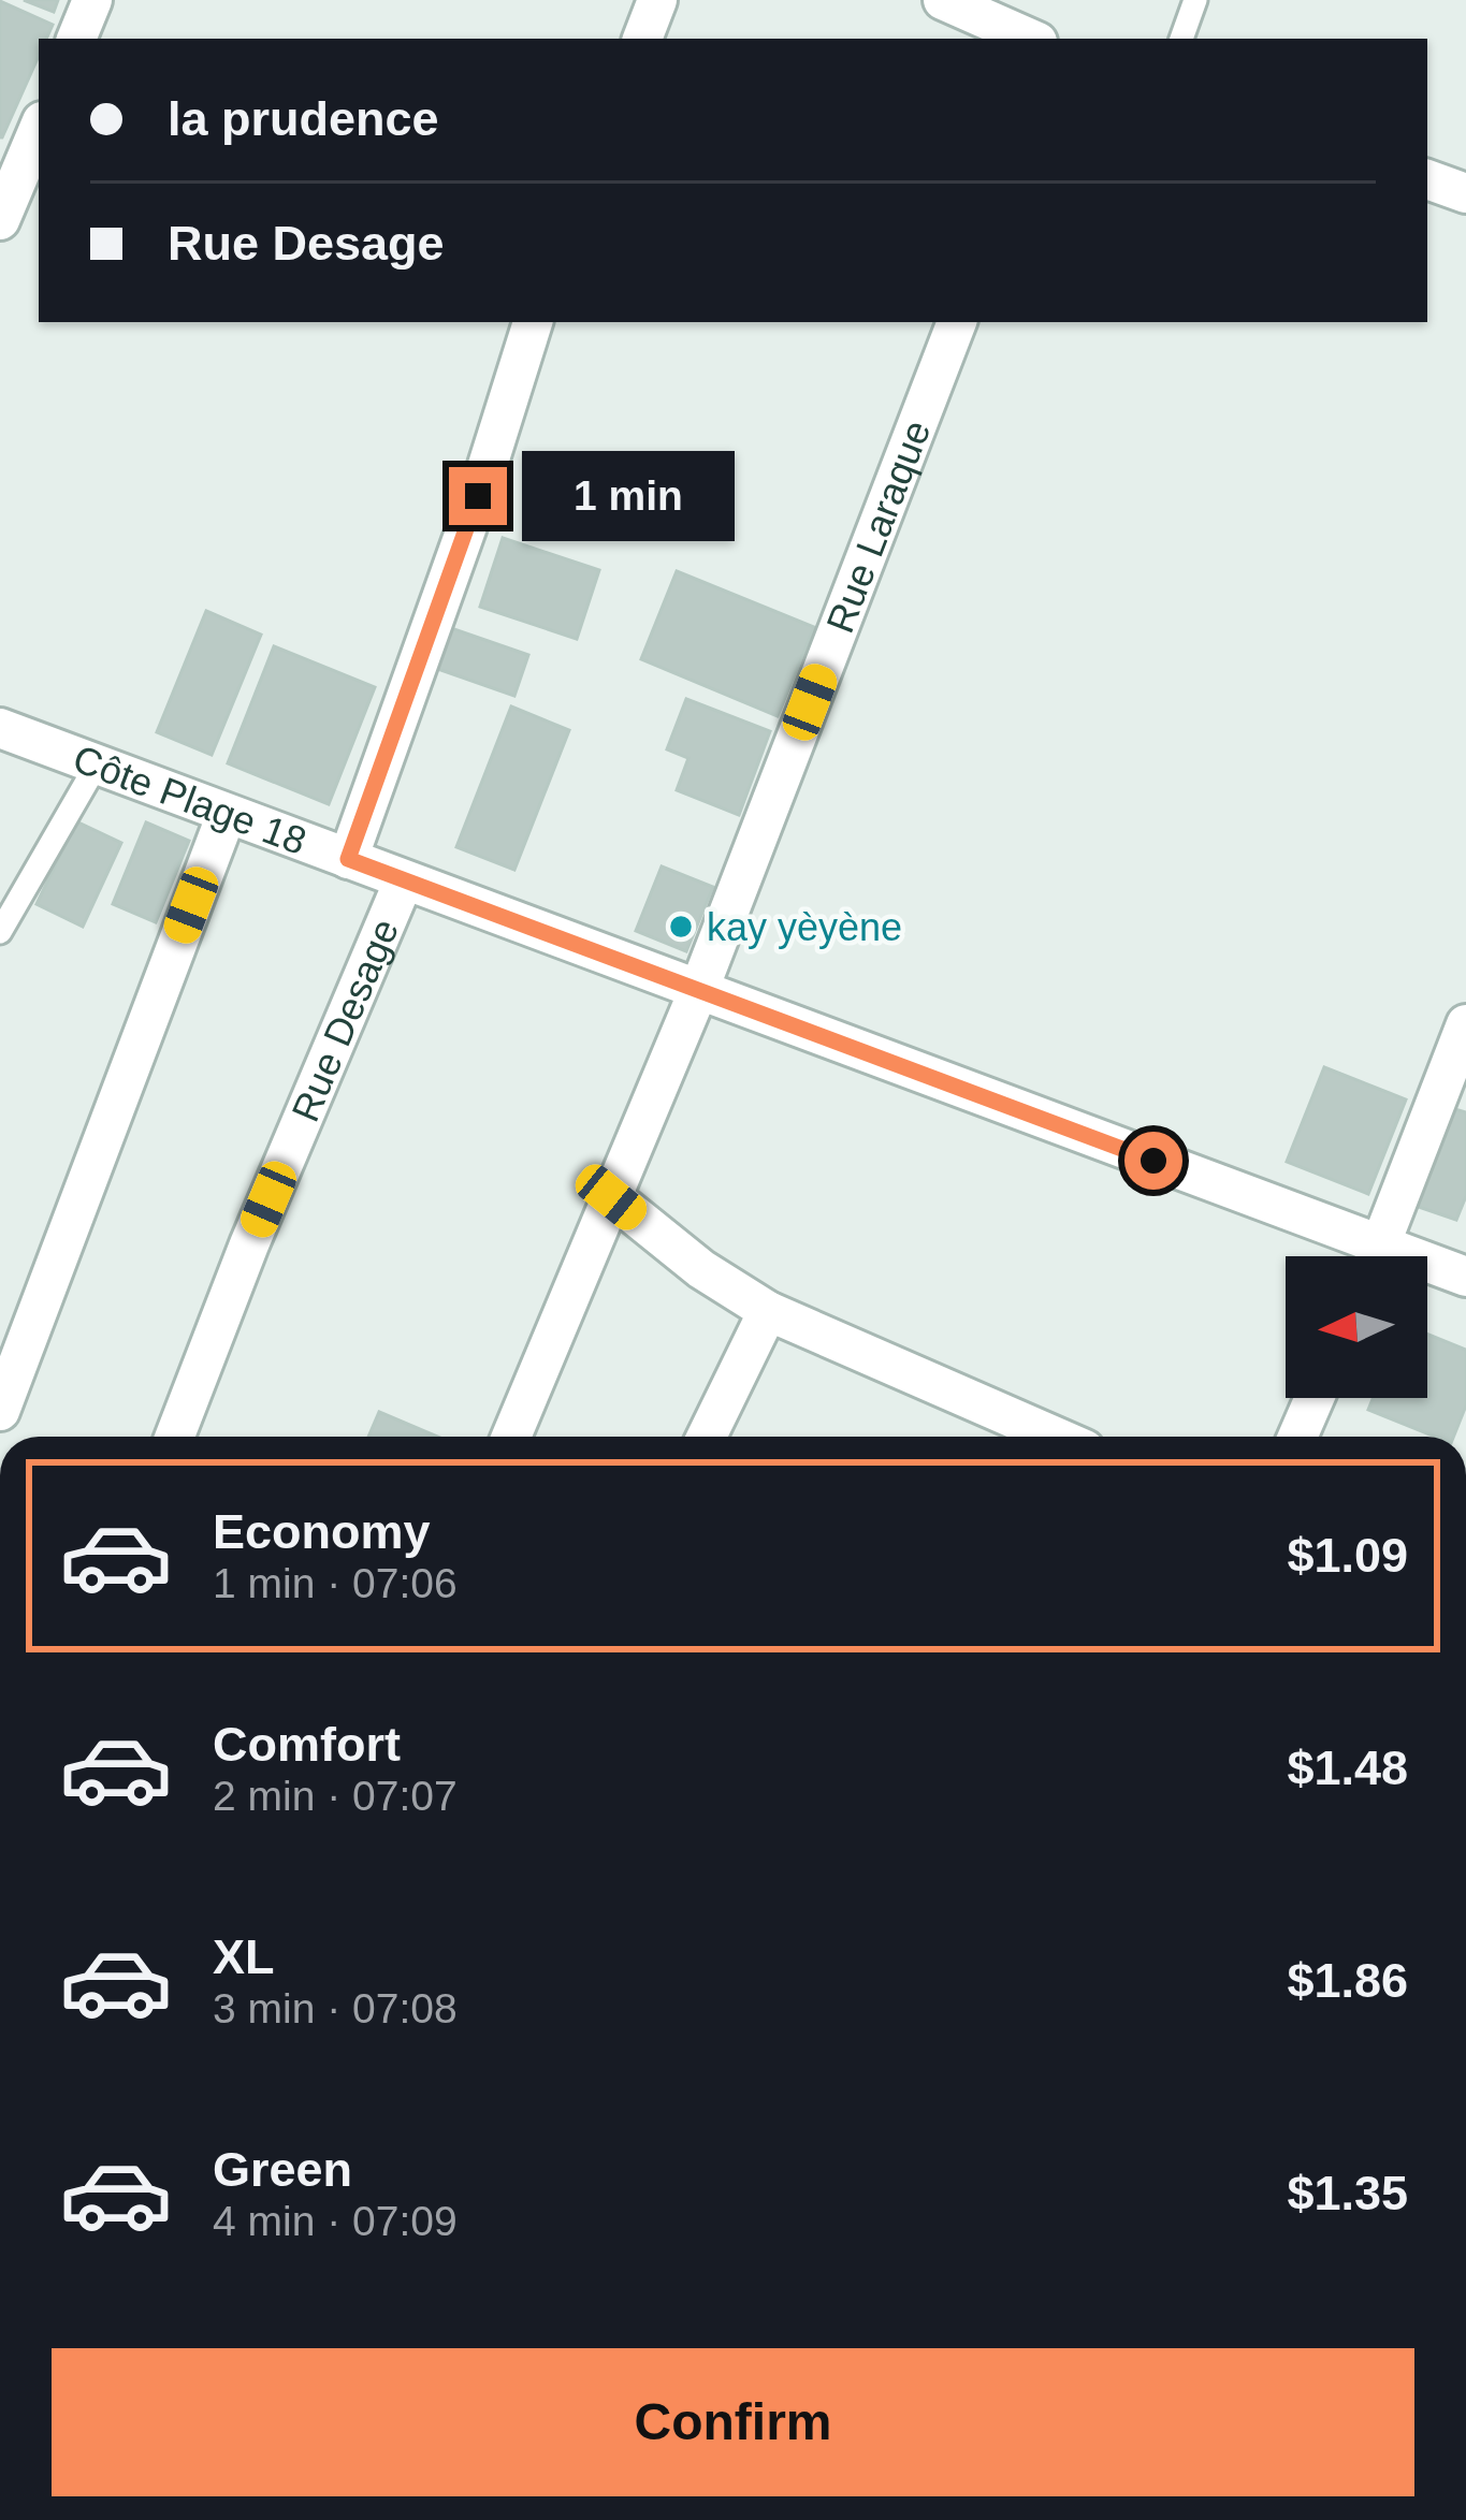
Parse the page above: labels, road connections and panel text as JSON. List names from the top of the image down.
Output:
{
  "streets": {
    "street": ["Rue Laraque", "Côte Plage 18", "Rue Desage"]
  },
  "crossings": [
    ["Rue Laraque", "Côte Plage 18"],
    ["Côte Plage 18", "Rue Desage"]
  ],
  "places": ["kay yèyène"],
  "north": "left",
  "page": {
    "banner": ["la prudence", "Rue Desage"],
    "bubble": "1 min",
    "list": [
      {
        "name": "Economy",
        "note": "1 min · 07:06",
        "value": "$1.09"
      },
      {
        "name": "Comfort",
        "note": "2 min · 07:07",
        "value": "$1.48"
      },
      {
        "name": "XL",
        "note": "3 min · 07:08",
        "value": "$1.86"
      },
      {
        "name": "Green",
        "note": "4 min · 07:09",
        "value": "$1.35"
      }
    ],
    "buttons": "Confirm"
  }
}
